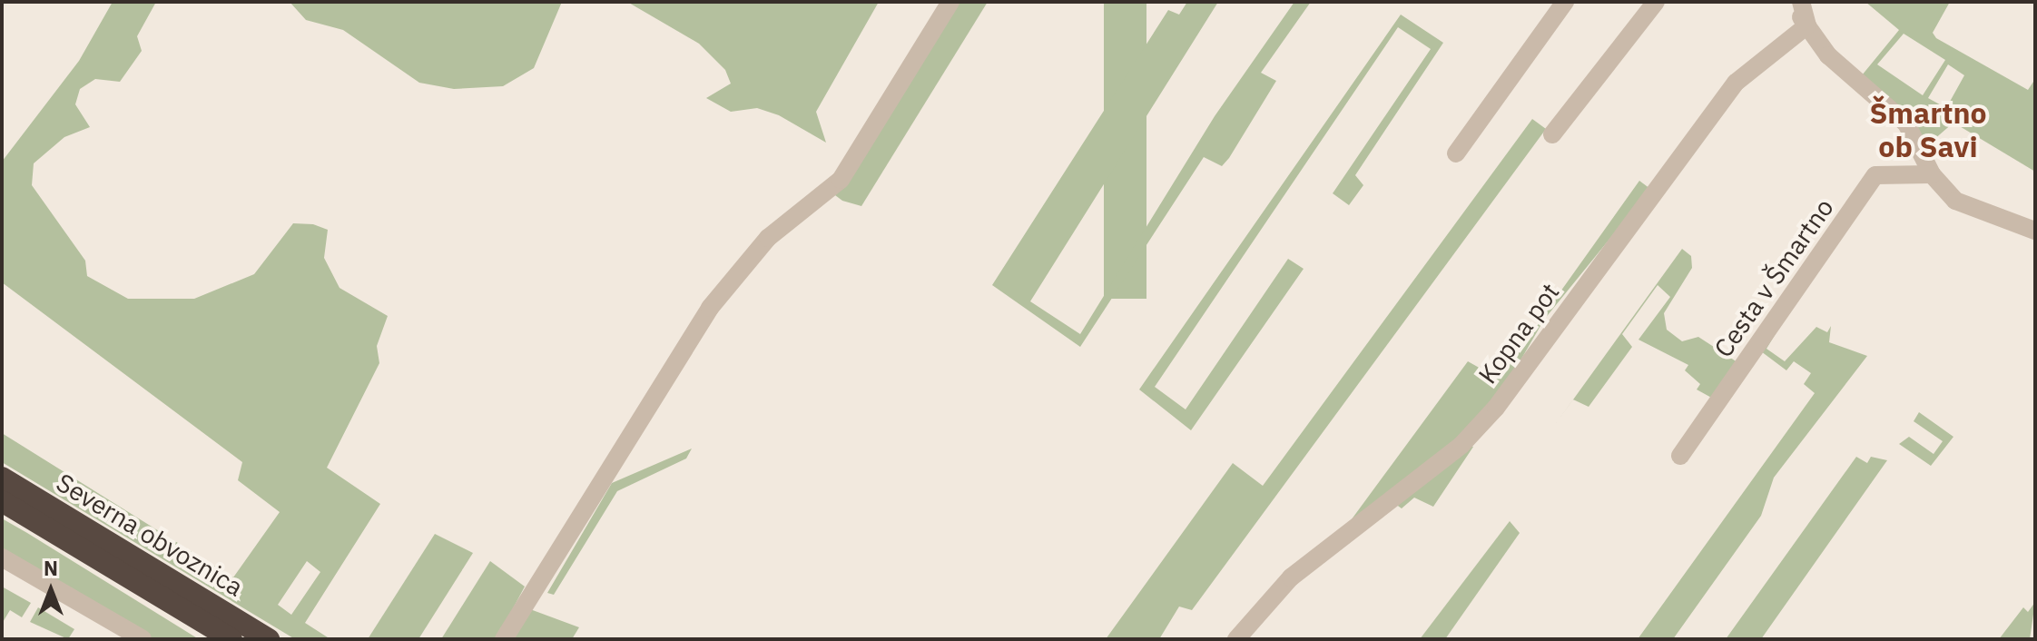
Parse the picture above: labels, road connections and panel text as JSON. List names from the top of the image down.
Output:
{
  "streets": {
    "highway": ["Severna obvoznica"],
    "street": ["Cesta v Šmartno", "Kopna pot"]
  },
  "districts": ["Šmartno ob Savi"],
  "north": "top"
}
